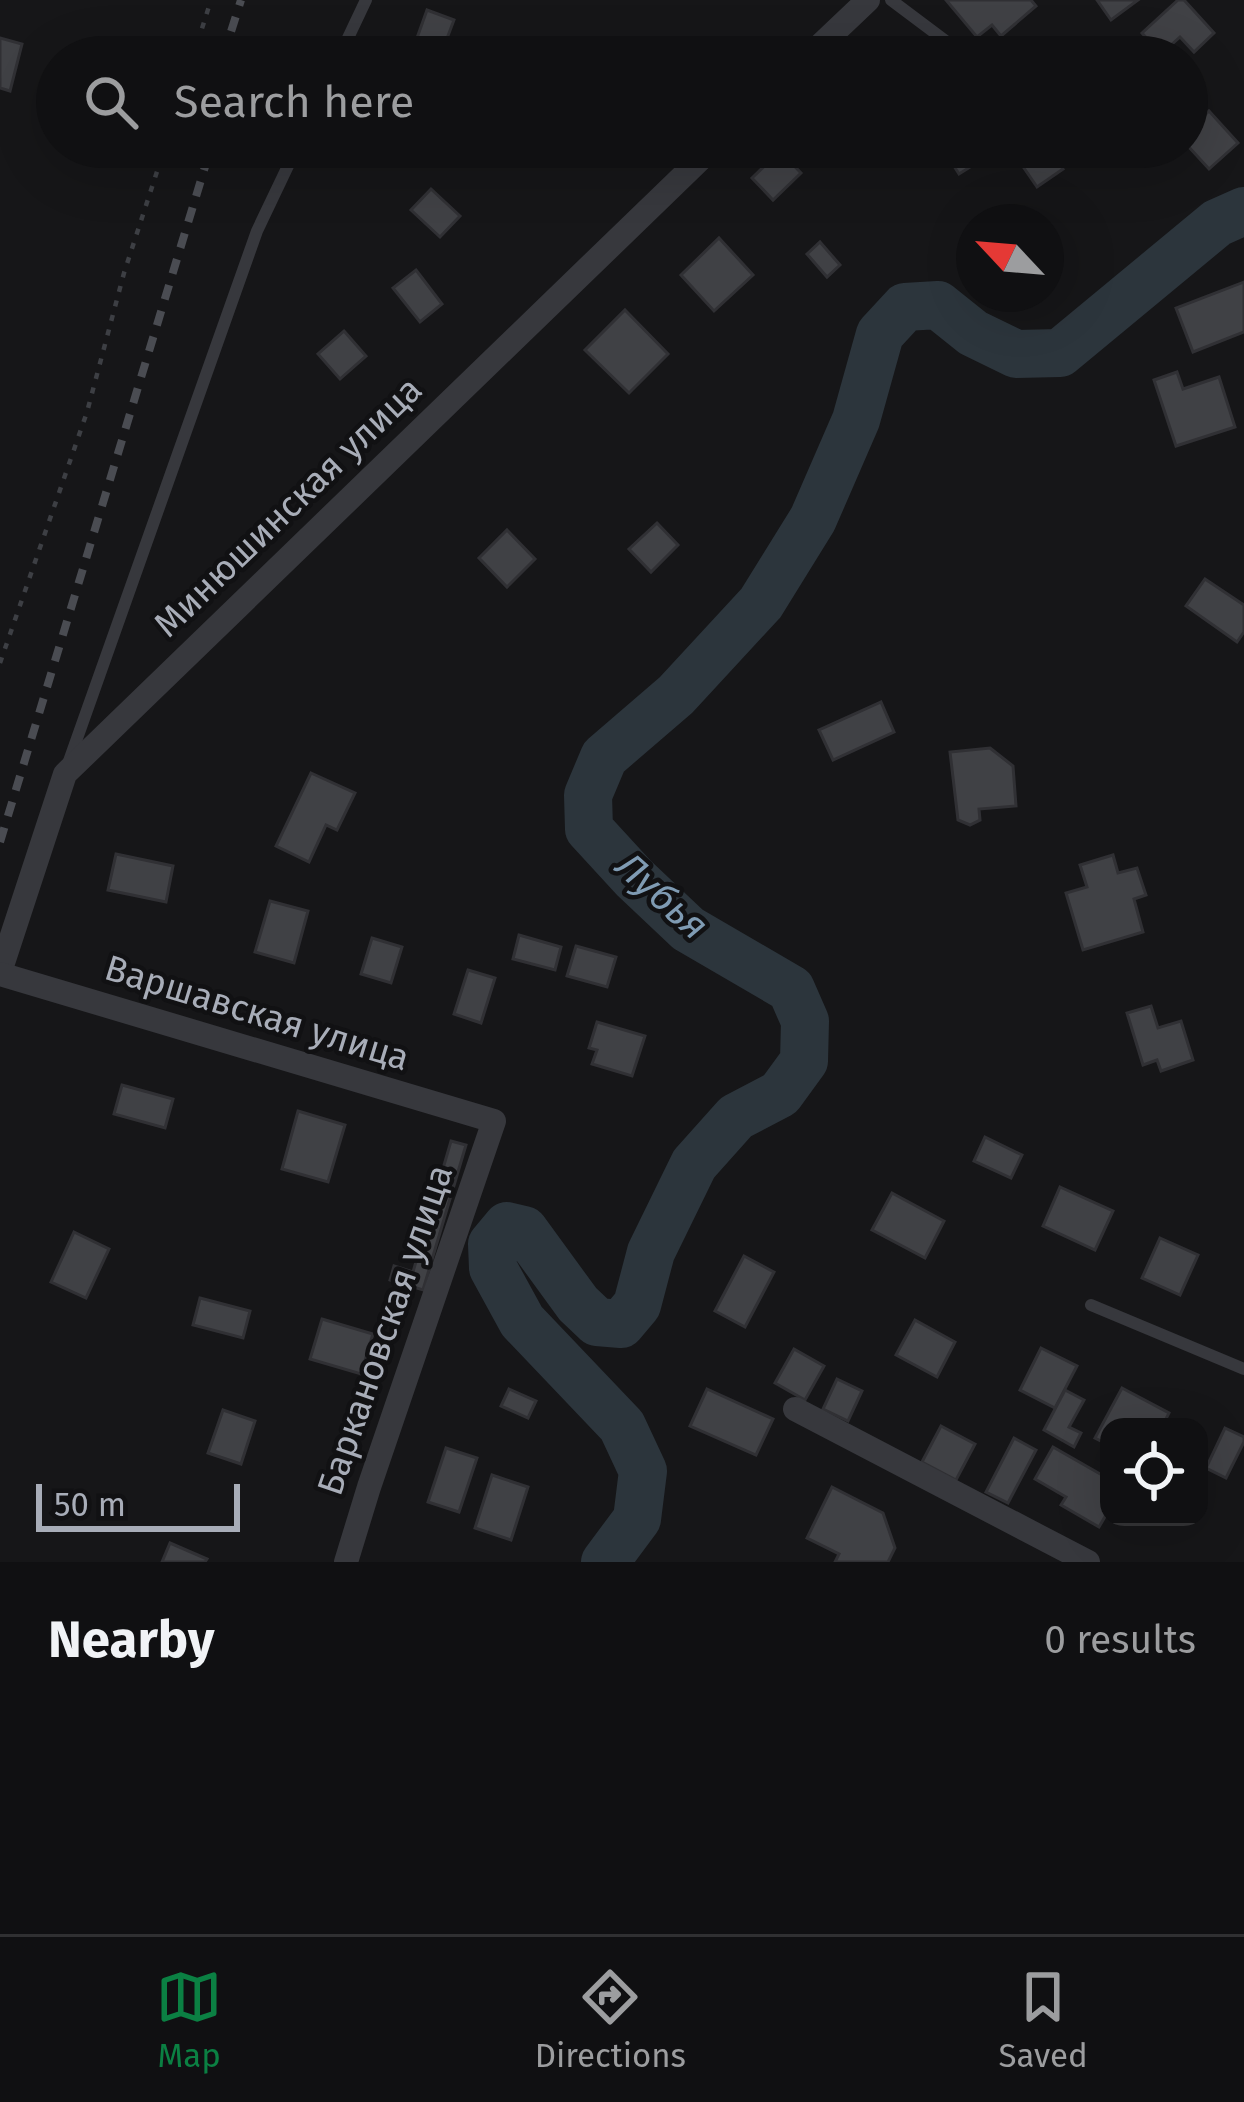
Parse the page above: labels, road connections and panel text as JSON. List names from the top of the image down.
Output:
{
  "streets": {
    "street": ["Минюшинская улица", "Варшавская улица", "Баркановская улица"]
  },
  "crossings": [
    ["Минюшинская улица", "Варшавская улица"],
    ["Варшавская улица", "Баркановская улица"]
  ],
  "water": ["Лубья"],
  "scale_bar": "50 m",
  "north": "top left",
  "page": {
    "search": "Search here",
    "scale": "50 m",
    "heading": ["Nearby", "0 results"],
    "nav": ["Map", "Directions", "Saved"]
  }
}
